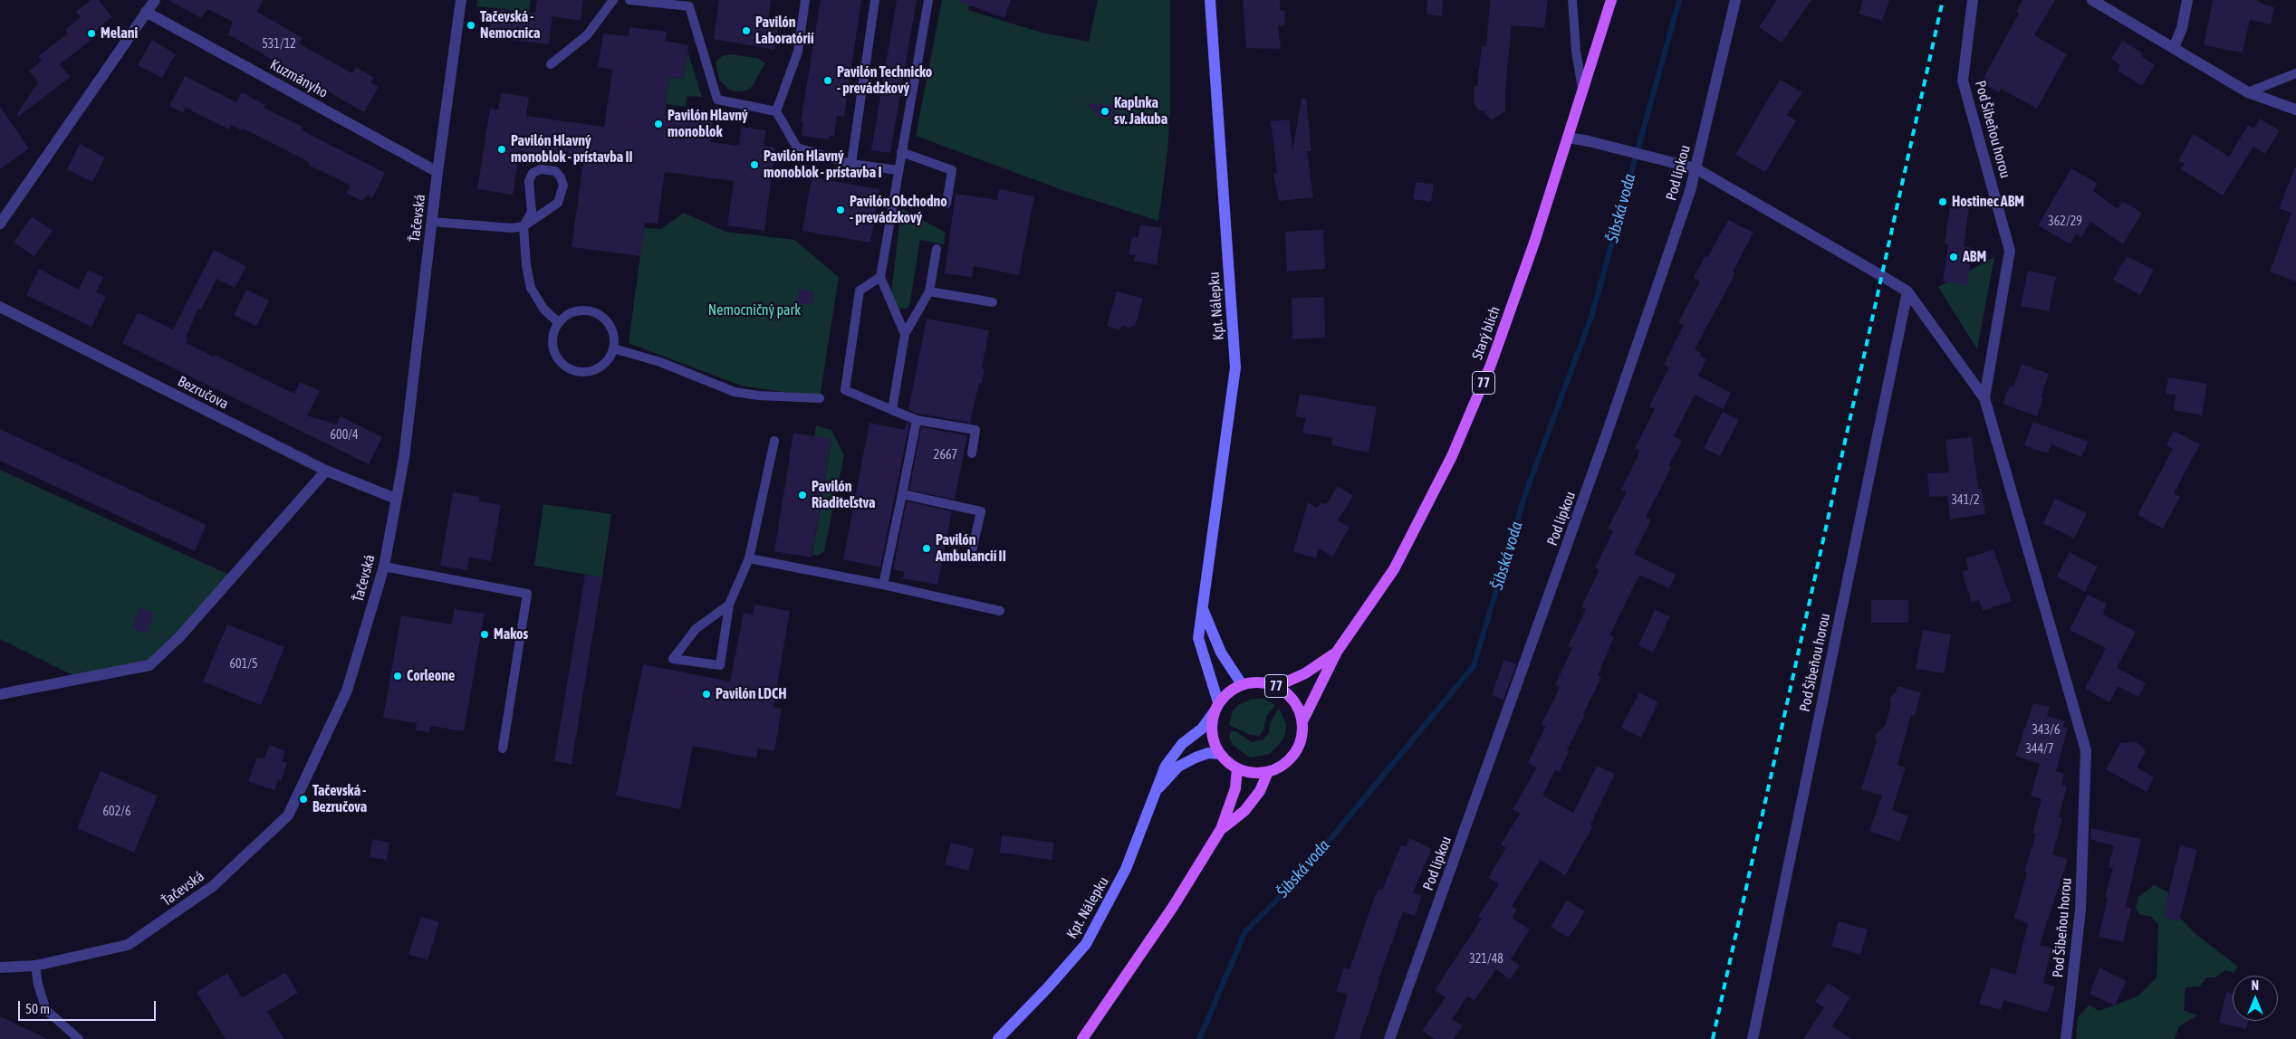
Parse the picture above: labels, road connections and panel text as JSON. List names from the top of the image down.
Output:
{
  "streets": {
    "main road": ["Starý blich", "77"],
    "street": [
      "Kuzmányho",
      "Pod Šibeňou horou",
      "Pod lipkou",
      "Ťačevská",
      "Kpt. Nálepku",
      "Bezručova"
    ]
  },
  "crossings": [
    ["Kuzmányho", "Ťačevská"],
    ["Pod Šibeňou horou", "Pod lipkou"],
    ["Pod Šibeňou horou", "Starý blich"],
    ["Ťačevská", "Bezručova"],
    ["Kpt. Nálepku", "Starý blich"],
    ["Kpt. Nálepku", "77"],
    ["Starý blich", "77"]
  ],
  "water": ["Šibská voda"],
  "parks": ["Nemocničný park"],
  "places": [
    "Tačevská - Nemocnica",
    "Pavilón Laboratórií",
    "Melani",
    "Pavilón Technicko - prevádzkový",
    "Kaplnka sv. Jakuba",
    "Pavilón Hlavný monoblok",
    "Pavilón Hlavný monoblok - prístavba II",
    "Pavilón Hlavný monoblok - prístavba I",
    "Hostinec ABM",
    "Pavilón Obchodno - prevádzkový",
    "ABM",
    "Pavilón Riaditeľstva",
    "Pavilón Ambulancií II",
    "Makos",
    "Corleone",
    "Pavilón LDCH",
    "Tačevská - Bezručova"
  ],
  "house_numbers": [
    "531/12",
    "362/29",
    "600/4",
    "2667",
    "341/2",
    "601/5",
    "343/6",
    "344/7",
    "602/6",
    "321/48"
  ],
  "scale_bar": "50 m",
  "north": "top"
}
